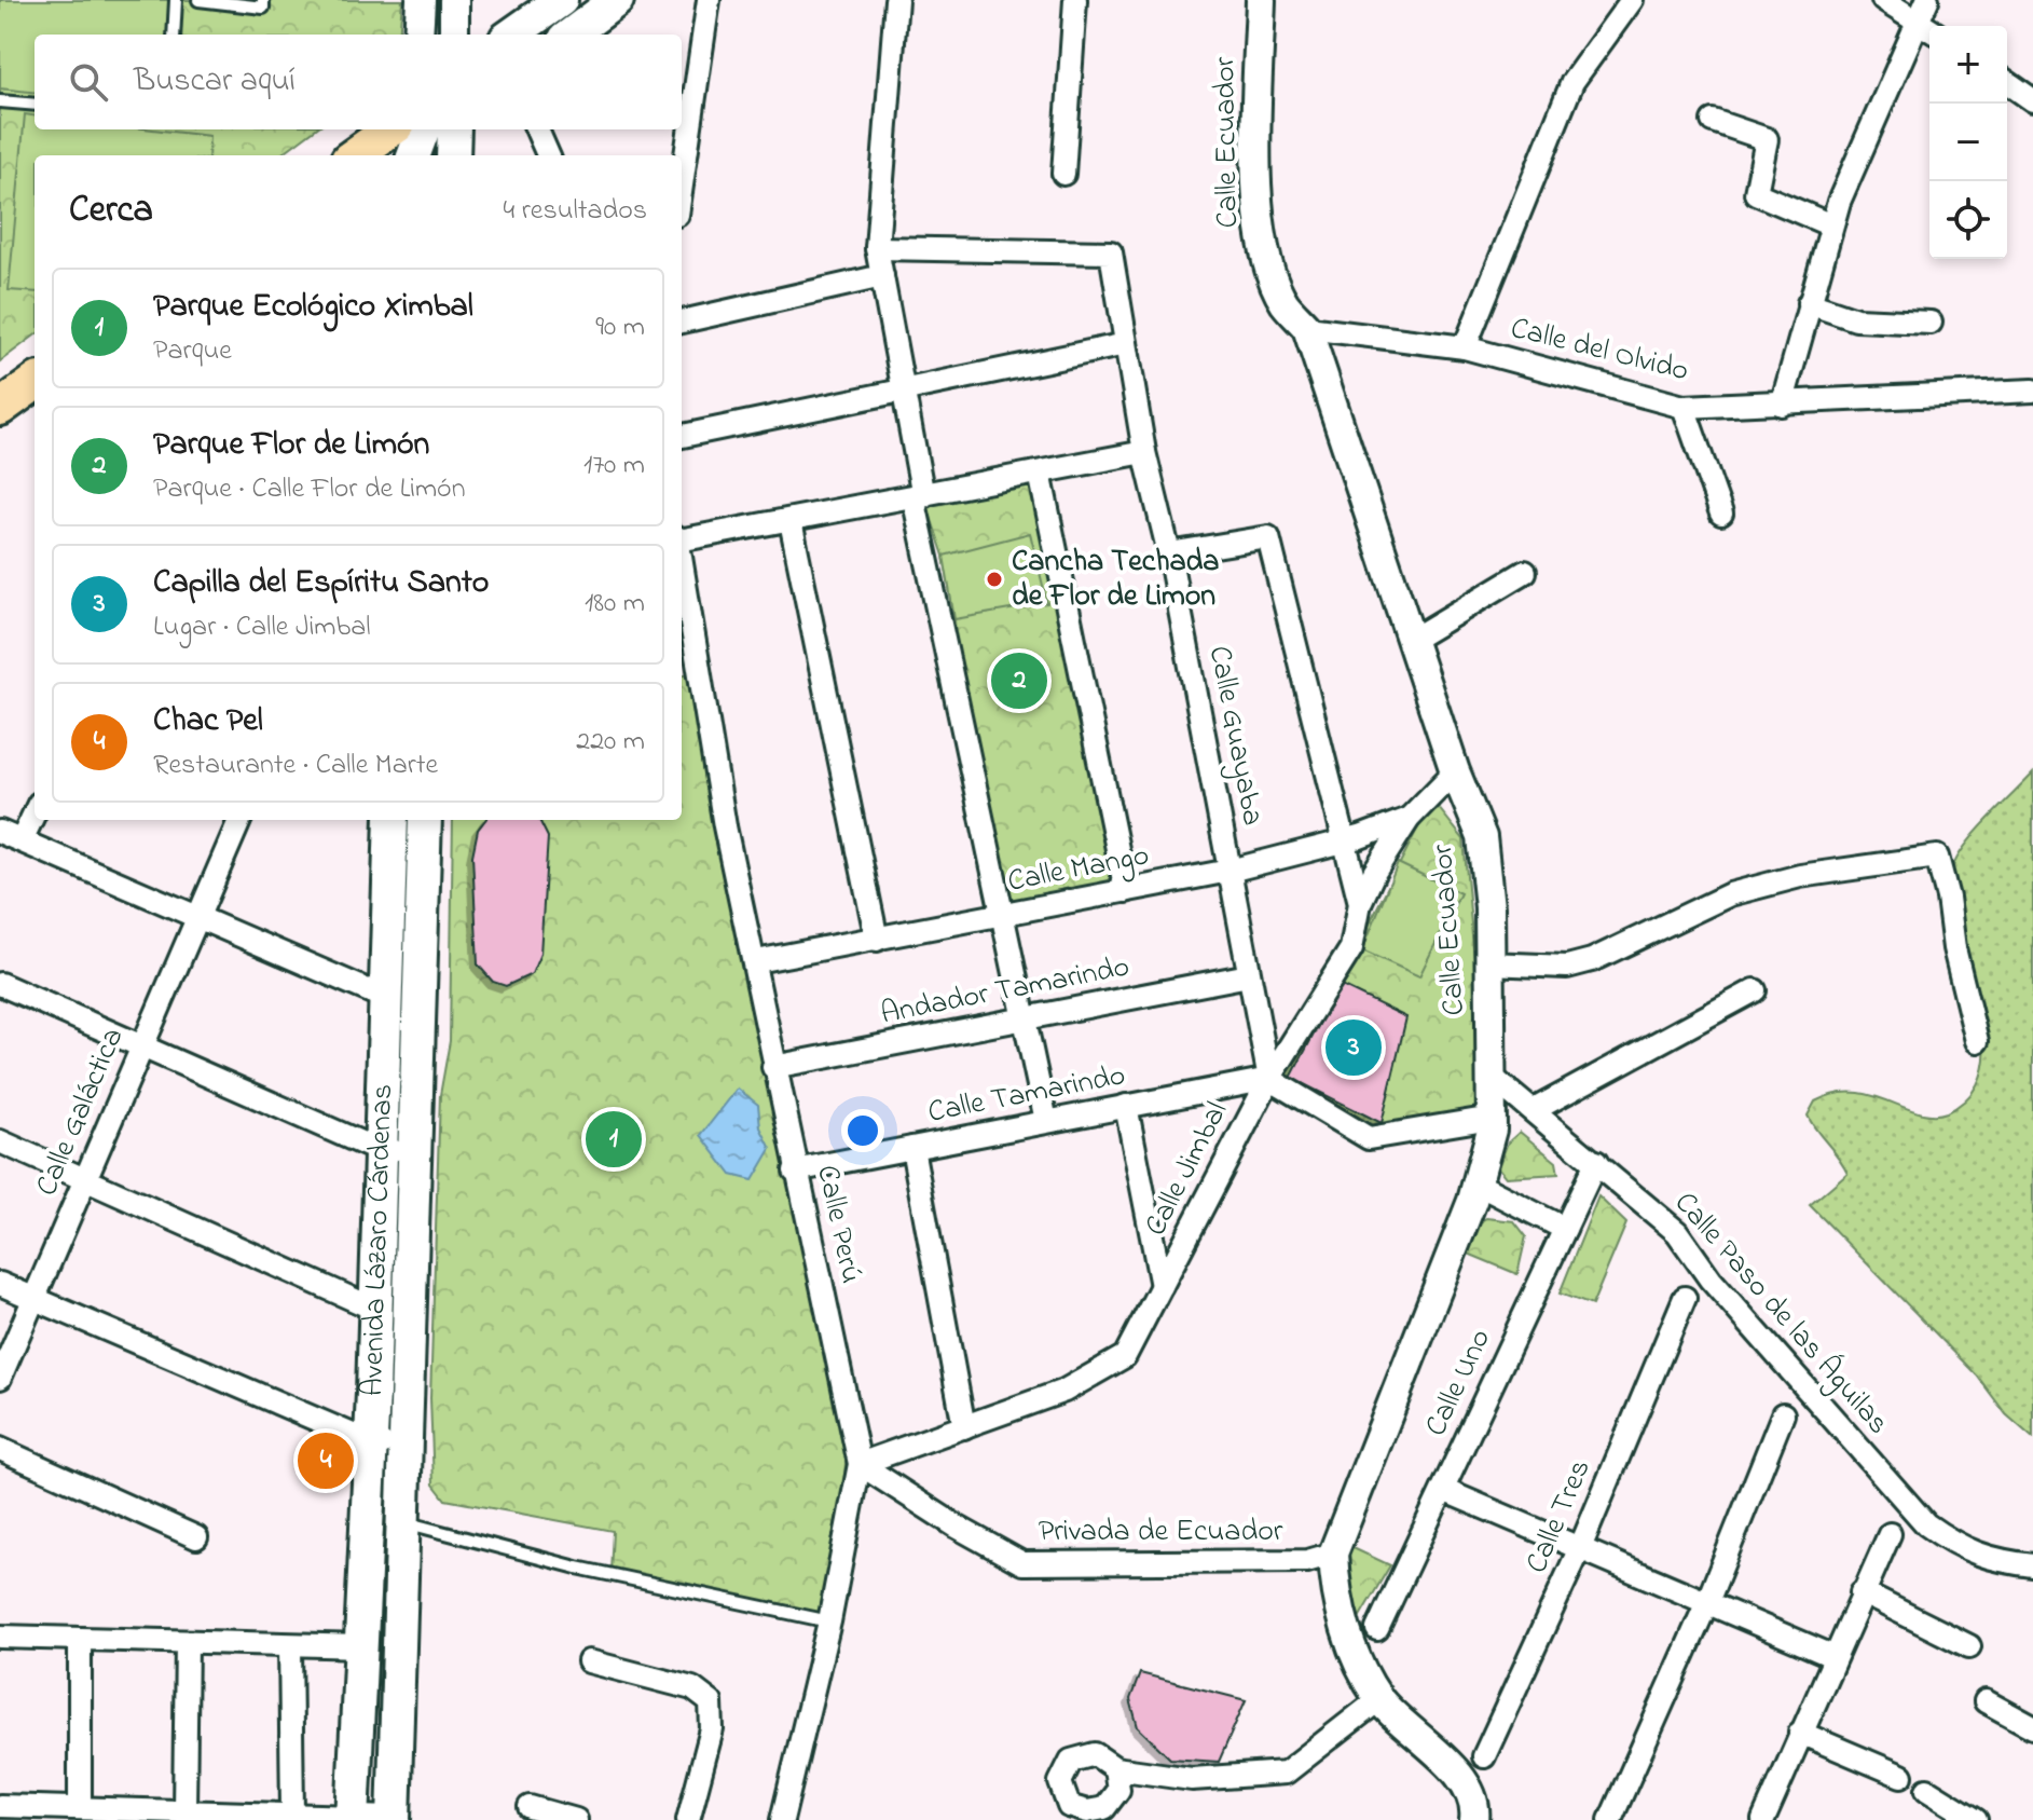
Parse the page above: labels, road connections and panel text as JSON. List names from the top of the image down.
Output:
{
  "streets": {
    "main road": ["Avenida Lázaro Cárdenas"],
    "street": [
      "Calle Ecuador",
      "Calle del Olvido",
      "Calle Guayaba",
      "Calle Mango",
      "Andador Tamarindo",
      "Calle Tamarindo",
      "Calle Galáctica",
      "Calle Jimbal",
      "Calle Perú",
      "Calle Paso de las Águilas",
      "Calle Uno",
      "Calle Tres",
      "Privada de Ecuador"
    ]
  },
  "crossings": [
    ["Calle Ecuador", "Calle del Olvido"],
    ["Calle Ecuador", "Calle Jimbal"],
    ["Calle Ecuador", "Calle Paso de las Águilas"],
    ["Calle Ecuador", "Privada de Ecuador"],
    ["Calle Guayaba", "Calle Mango"],
    ["Calle Guayaba", "Andador Tamarindo"],
    ["Calle Guayaba", "Calle Tamarindo"],
    ["Calle Guayaba", "Calle Jimbal"],
    ["Calle Mango", "Calle Jimbal"],
    ["Calle Mango", "Calle Perú"],
    ["Andador Tamarindo", "Calle Perú"],
    ["Calle Tamarindo", "Calle Jimbal"],
    ["Calle Tamarindo", "Calle Perú"],
    ["Calle Jimbal", "Calle Perú"],
    ["Calle Jimbal", "Privada de Ecuador"],
    ["Calle Perú", "Privada de Ecuador"],
    ["Calle Paso de las Águilas", "Calle Uno"]
  ],
  "places": ["Cancha Techada de Flor de Limon"],
  "page": {
    "map_buttons": ["+", "−"],
    "search": "Buscar aquí",
    "heading": ["Cerca", "4 resultados"],
    "list": [
      {
        "mark": "1",
        "name": "Parque Ecológico Ximbal",
        "note": "Parque",
        "value": "90 m"
      },
      {
        "mark": "2",
        "name": "Parque Flor de Limón",
        "note": "Parque · Calle Flor de Limón",
        "value": "170 m"
      },
      {
        "mark": "3",
        "name": "Capilla del Espíritu Santo",
        "note": "Lugar · Calle Jimbal",
        "value": "180 m"
      },
      {
        "mark": "4",
        "name": "Chac Pel",
        "note": "Restaurante · Calle Marte",
        "value": "220 m"
      }
    ],
    "pins": [
      "2",
      "3",
      "1",
      "4"
    ]
  }
}
